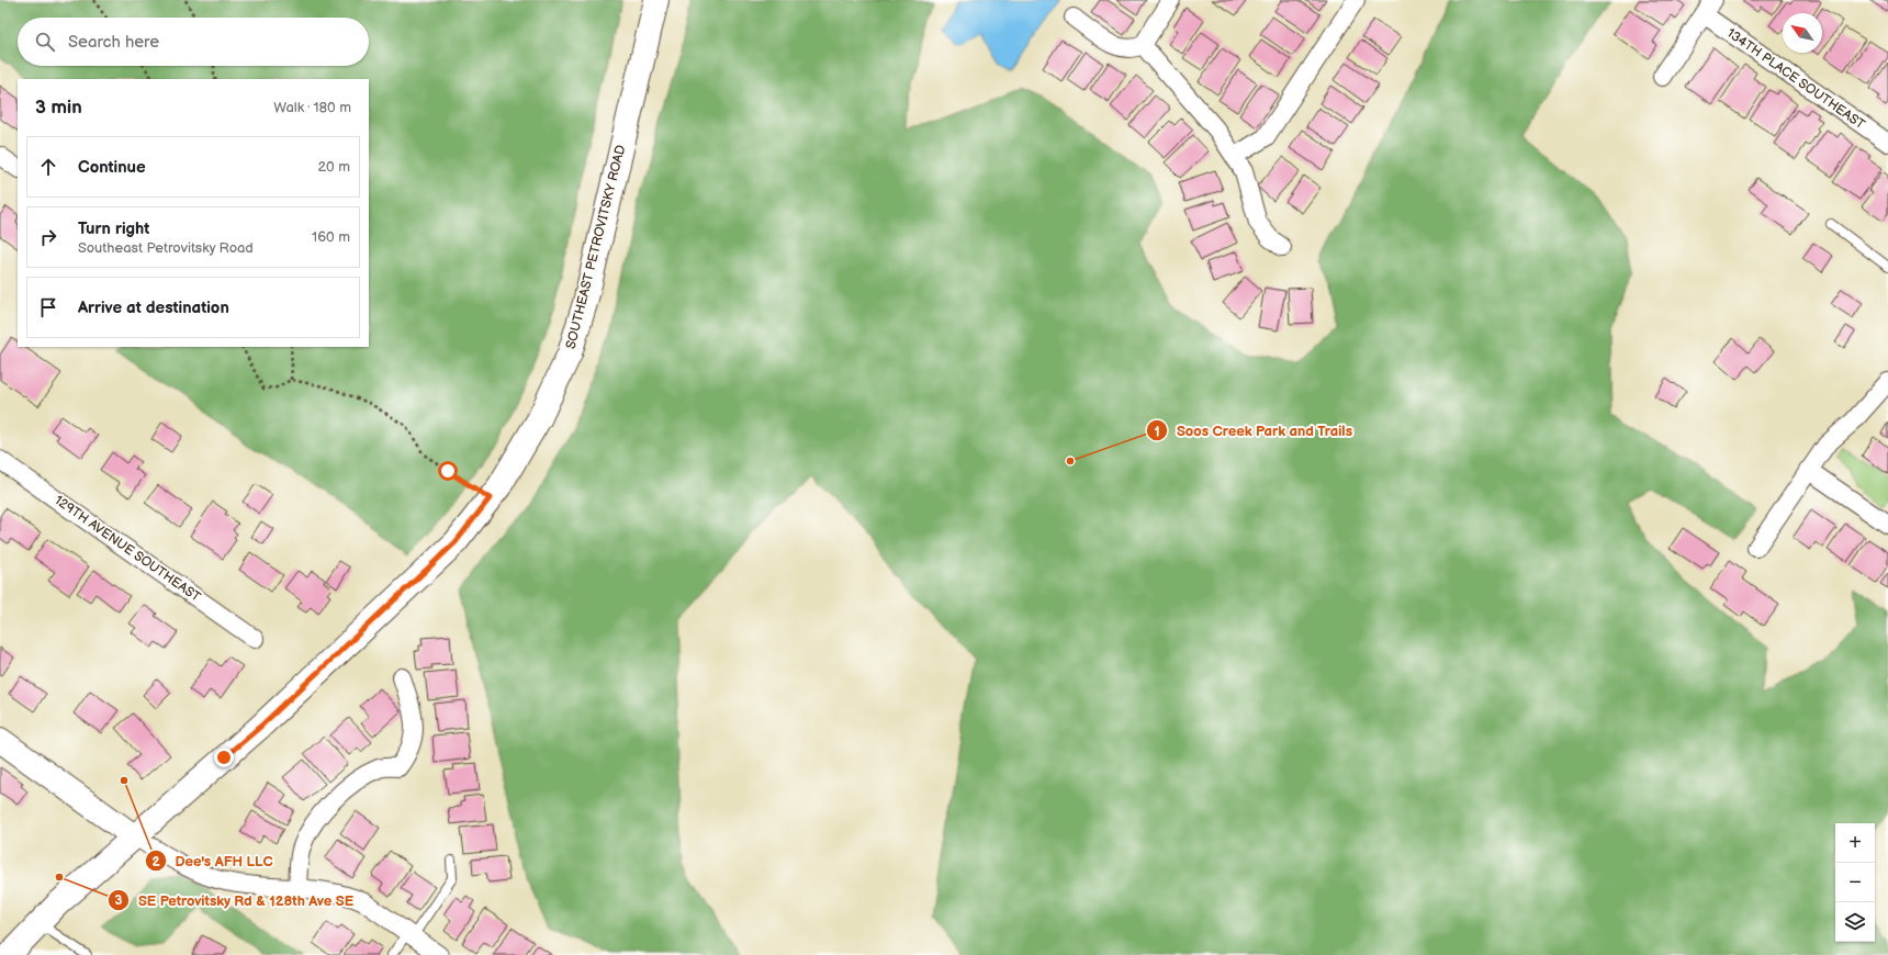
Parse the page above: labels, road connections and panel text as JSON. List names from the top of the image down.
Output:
{
  "streets": {
    "main road": ["SOUTHEAST PETROVITSKY ROAD"],
    "street": ["134TH PLACE SOUTHEAST", "129TH AVENUE SOUTHEAST"]
  },
  "places": ["Soos Creek Park and Trails", "Dee's AFH LLC", "SE Petrovitsky Rd & 128th Ave SE"],
  "north": "top left",
  "page": {
    "search": "Search here",
    "heading": ["3 min", "Walk · 180 m"],
    "list": [
      ["Continue", "20 m"],
      ["Turn right", "Southeast Petrovitsky Road", "160 m"],
      "Arrive at destination"
    ],
    "map_buttons": ["+", "−"]
  }
}
